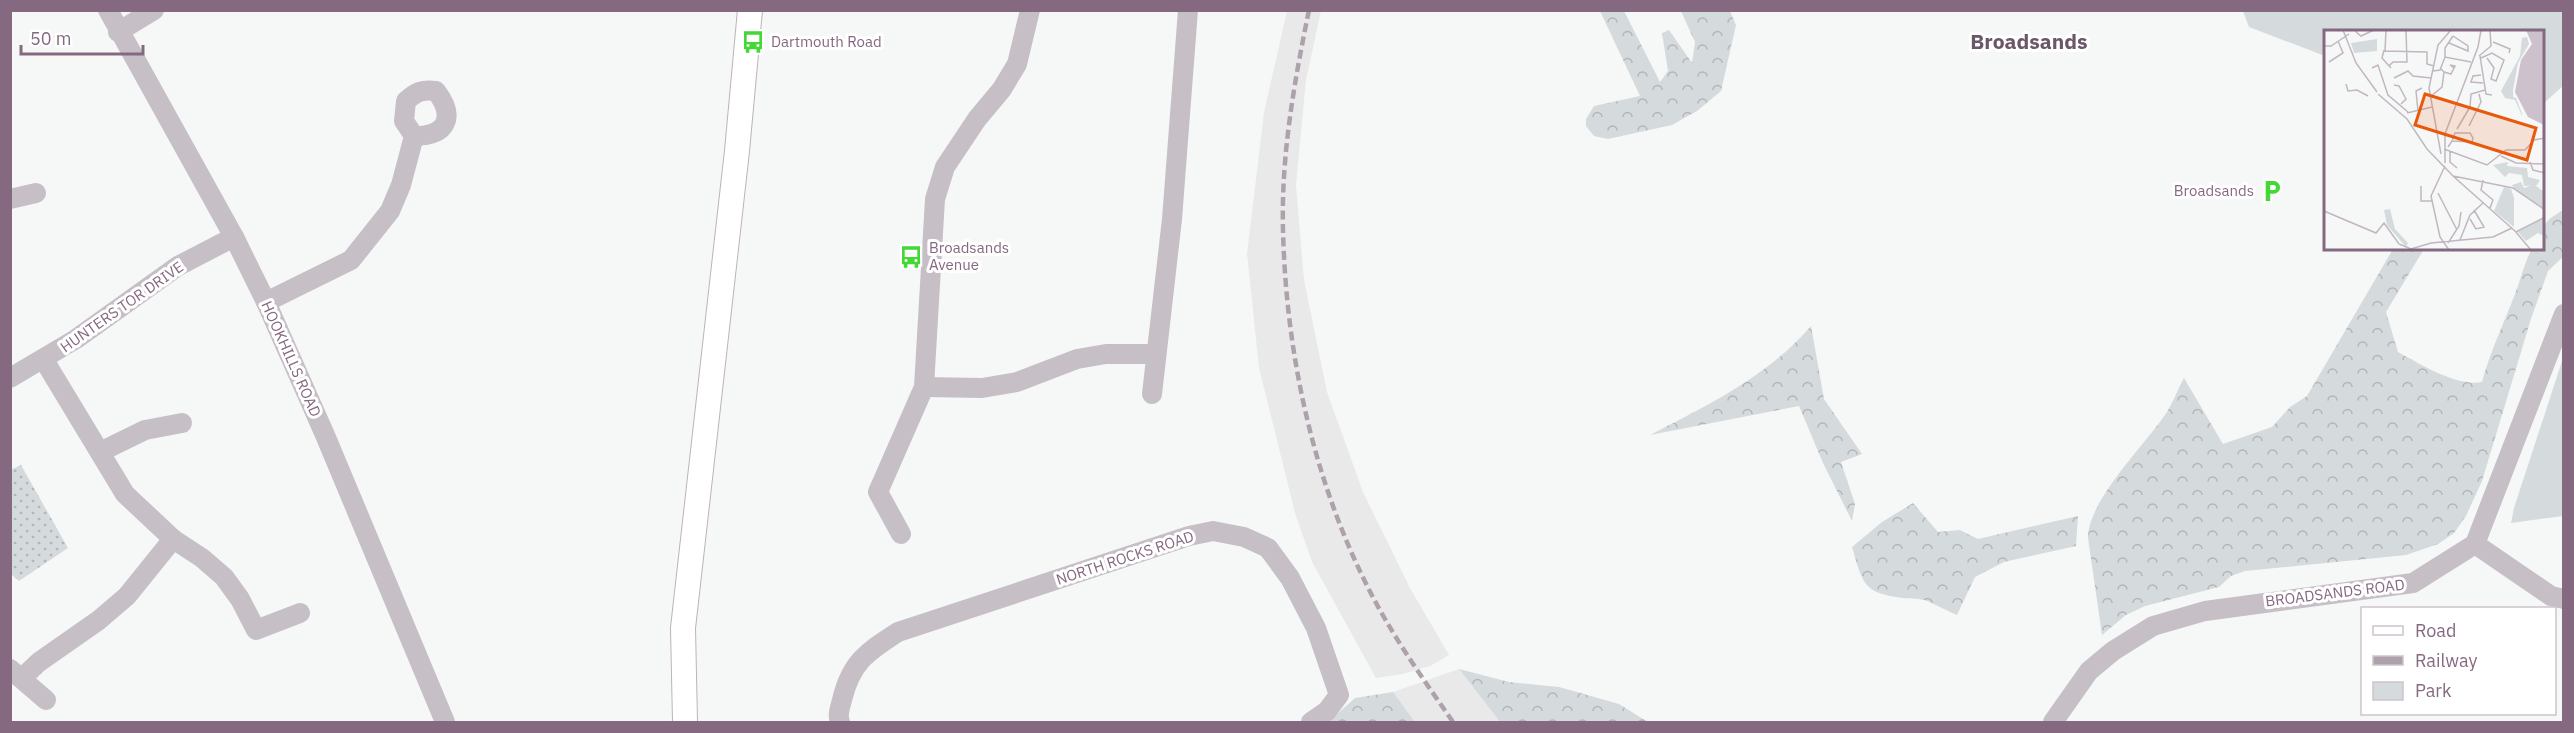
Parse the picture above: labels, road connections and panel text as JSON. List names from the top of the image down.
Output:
{
  "streets": {
    "street": [
      "HUNTERS TOR DRIVE",
      "HOOKHILLS ROAD",
      "NORTH ROCKS ROAD",
      "BROADSANDS ROAD"
    ]
  },
  "crossings": [
    ["HUNTERS TOR DRIVE", "HOOKHILLS ROAD"]
  ],
  "districts": ["Broadsands"],
  "places": {
    "bus stop": ["Dartmouth Road", "Broadsands Avenue"],
    "parking": ["Broadsands"]
  },
  "legend": ["Road", "Railway", "Park"],
  "scale_bar": "50 m"
}
